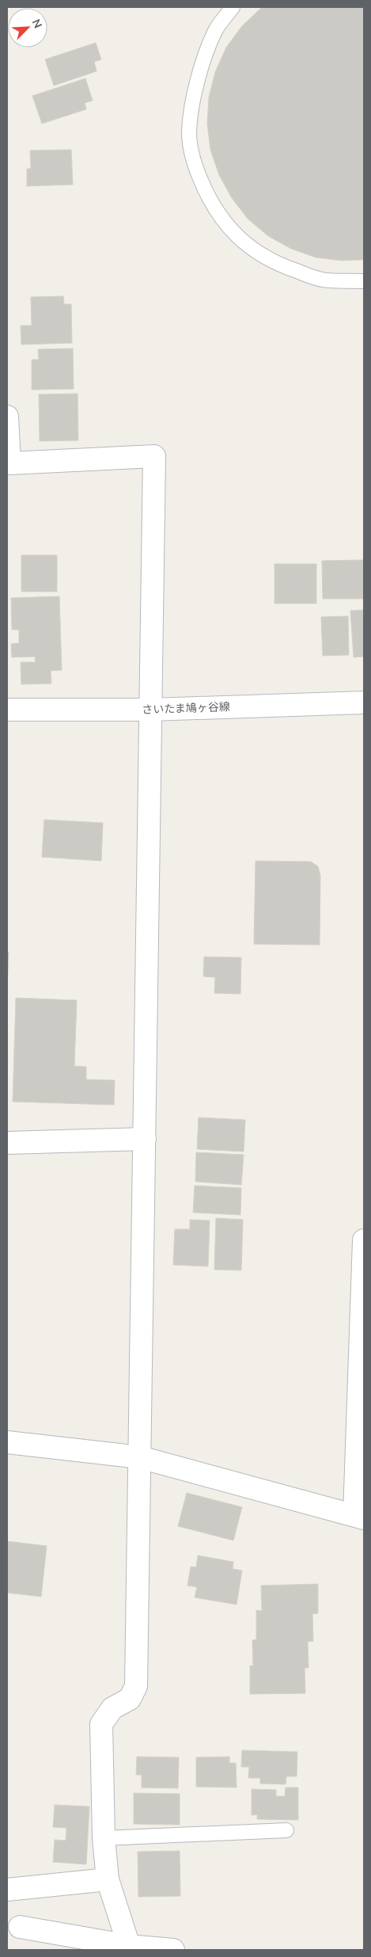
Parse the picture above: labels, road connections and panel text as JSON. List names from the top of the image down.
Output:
{
  "streets": {
    "street": ["さいたま鳩ヶ谷線"]
  },
  "north": "top right"
}
